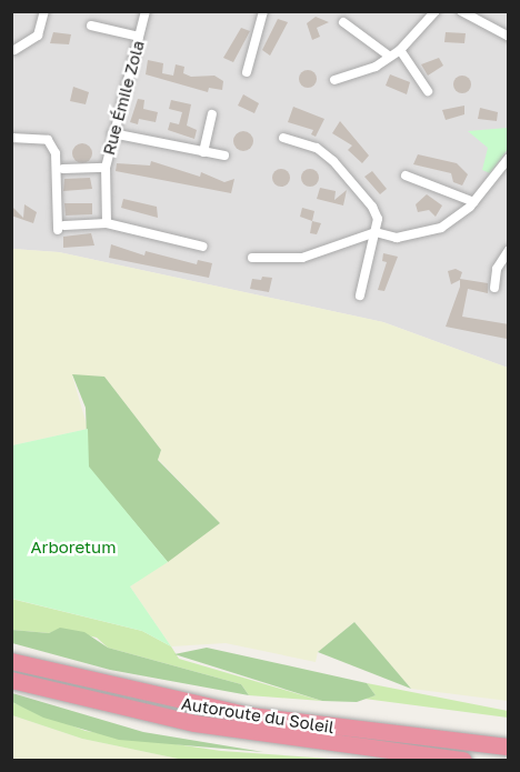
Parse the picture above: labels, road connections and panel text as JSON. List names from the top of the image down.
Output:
{
  "streets": {
    "highway": ["Autoroute du Soleil"],
    "street": ["Rue Émile Zola"]
  },
  "parks": ["Arboretum"]
}
